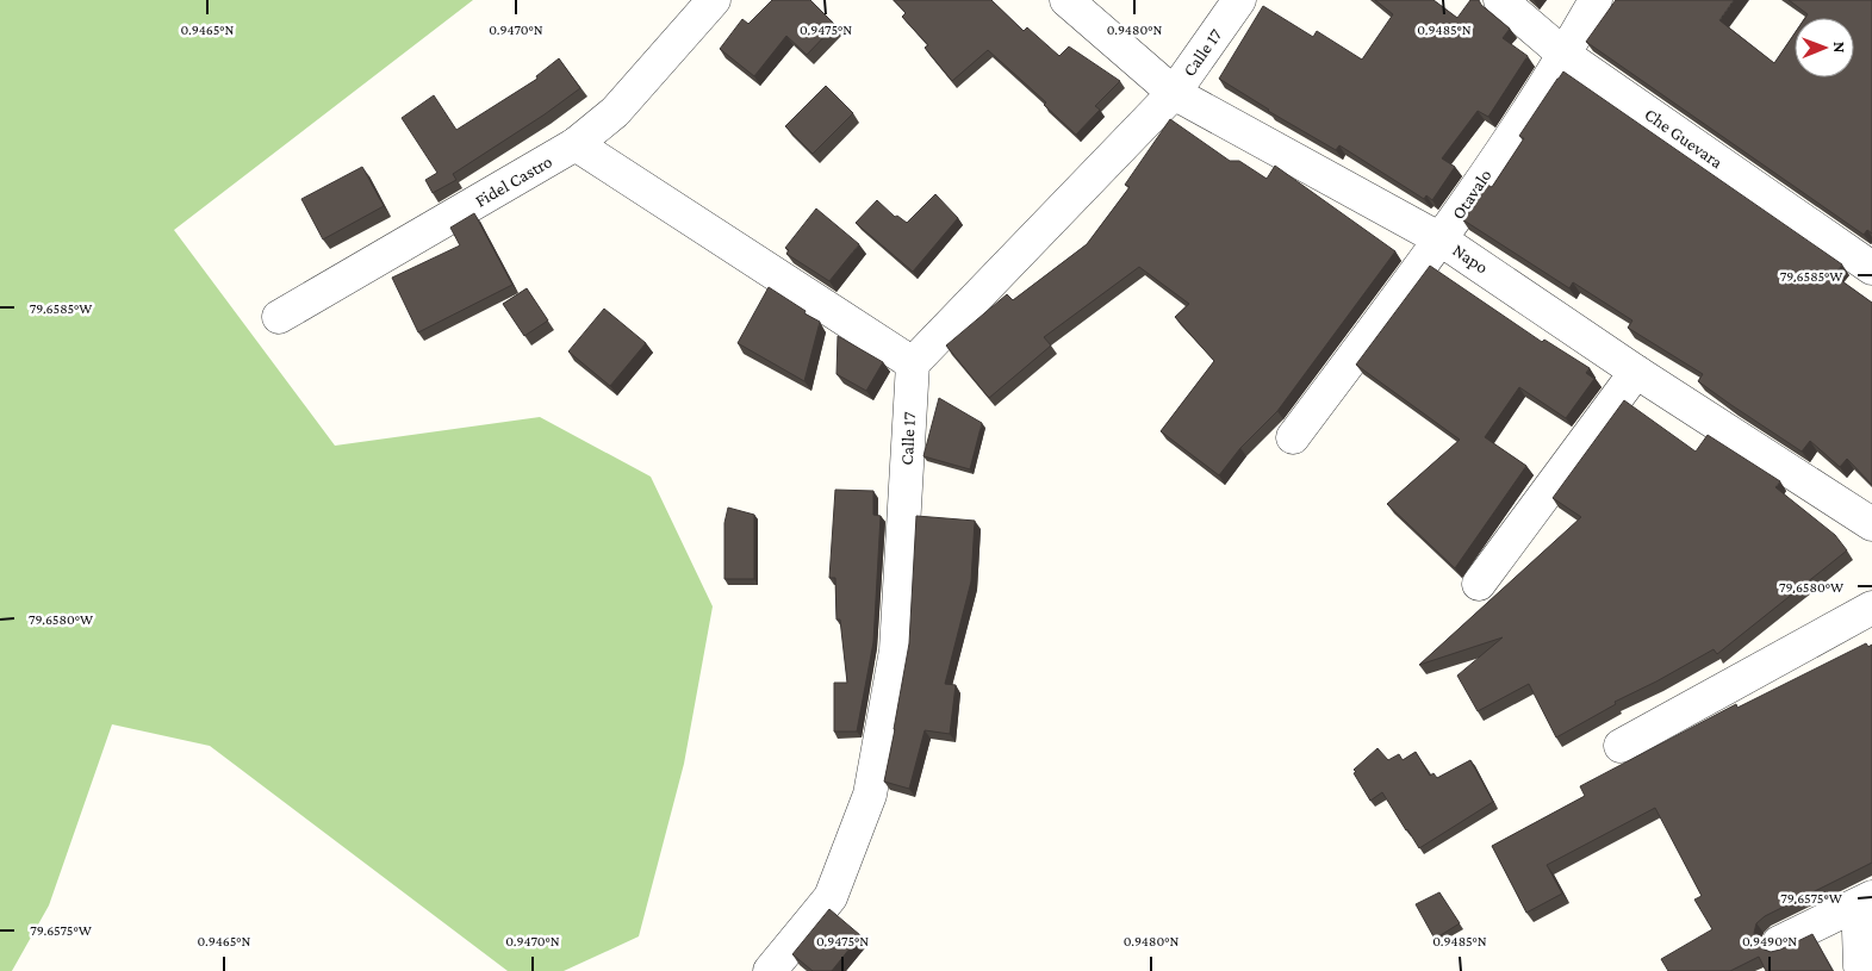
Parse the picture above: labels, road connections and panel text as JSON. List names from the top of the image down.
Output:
{
  "streets": {
    "street": [
      "Calle 17",
      "Che Guevara",
      "Fidel Castro",
      "Otavalo",
      "Napo"
    ]
  },
  "crossings": [
    ["Calle 17", "Napo"],
    ["Che Guevara", "Otavalo"],
    ["Otavalo", "Napo"]
  ],
  "north": "right",
  "coordinates": [
    "0.9465°N",
    "0.9470°N",
    "0.9475°N",
    "0.9480°N",
    "0.9485°N",
    "79.6585°W",
    "79.6580°W",
    "79.6575°W",
    "0.9490°N"
  ]
}
